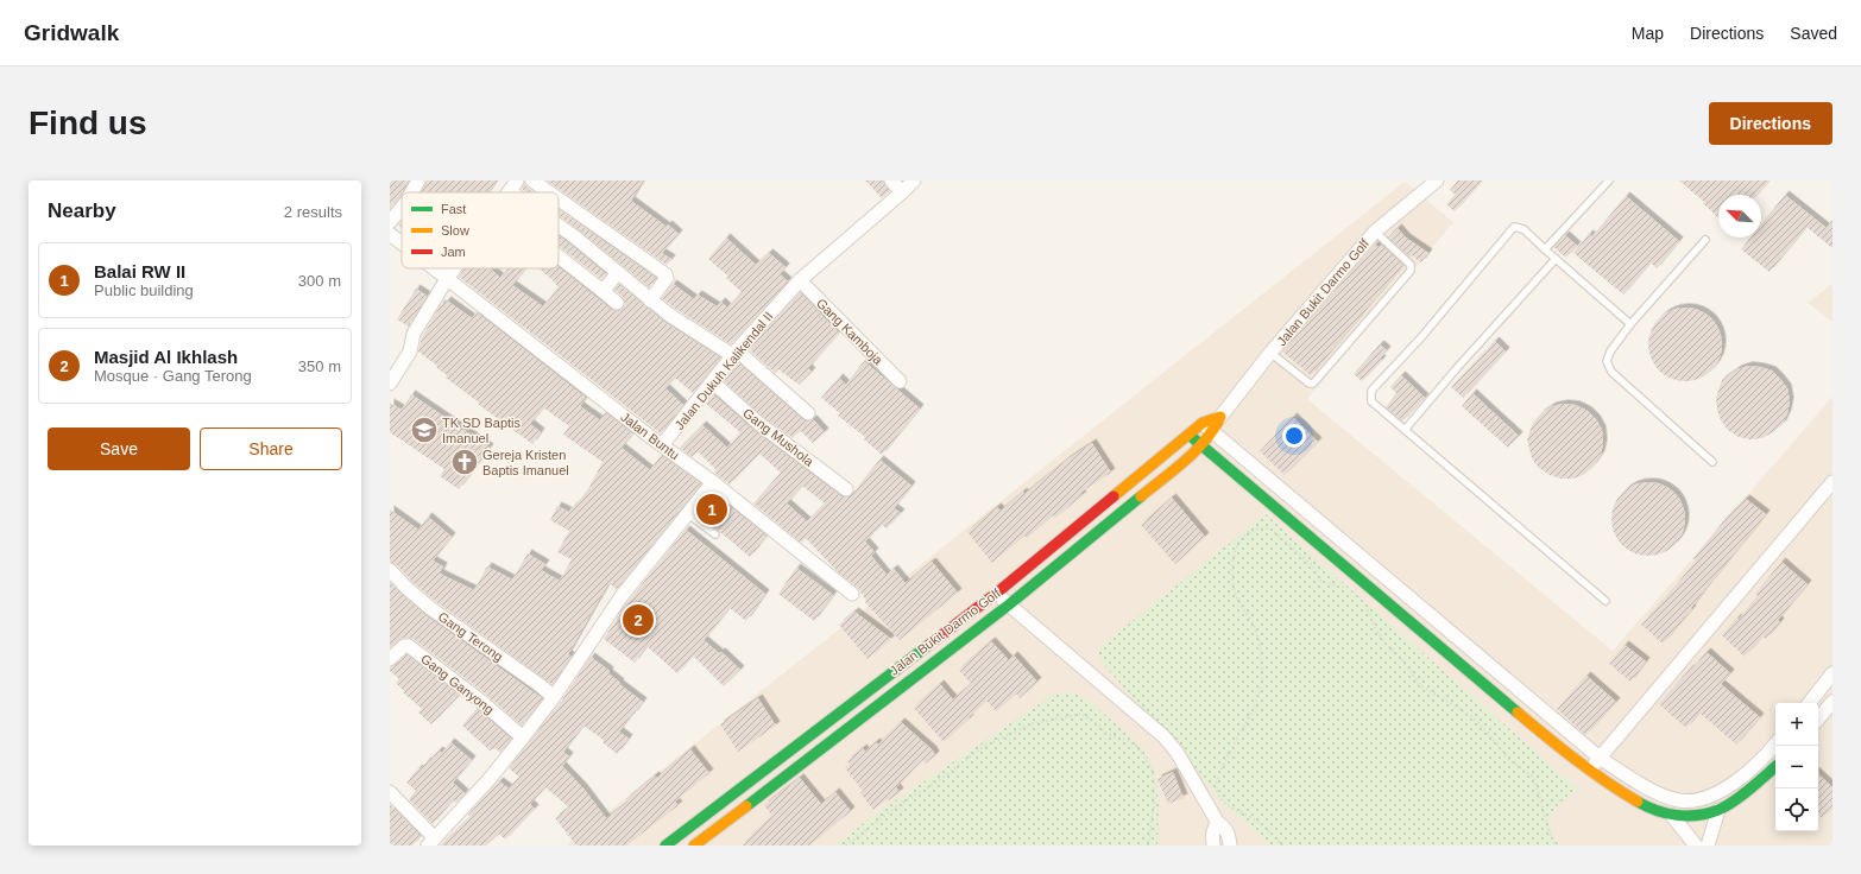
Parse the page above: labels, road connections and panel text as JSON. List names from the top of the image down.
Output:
{
  "streets": {
    "street": [
      "Jalan Bukit Darmo Golf",
      "Gang Kamboja",
      "Jalan Dukuh Kalikendal II",
      "Jalan Buntu",
      "Gang Mushola",
      "Gang Terong",
      "Gang Ganyong"
    ]
  },
  "crossings": [
    ["Gang Kamboja", "Jalan Dukuh Kalikendal II"],
    ["Jalan Dukuh Kalikendal II", "Jalan Buntu"],
    ["Jalan Dukuh Kalikendal II", "Gang Mushola"]
  ],
  "places": {
    "school or university": ["TK SD Baptis Imanuel"],
    "church": ["Gereja Kristen Baptis Imanuel"]
  },
  "legend": ["Fast", "Slow", "Jam"],
  "north": "top left",
  "page": {
    "header": "Gridwalk",
    "nav": ["Map", "Directions", "Saved"],
    "buttons": [
      "Directions",
      ["Save", "Share"]
    ],
    "title": "Find us",
    "heading": ["Nearby", "2 results"],
    "list": [
      {
        "mark": "1",
        "name": "Balai RW II",
        "note": "Public building",
        "value": "300 m"
      },
      {
        "mark": "2",
        "name": "Masjid Al Ikhlash",
        "note": "Mosque · Gang Terong",
        "value": "350 m"
      }
    ],
    "pins": ["1", "2"],
    "map_buttons": ["+", "−"]
  }
}
